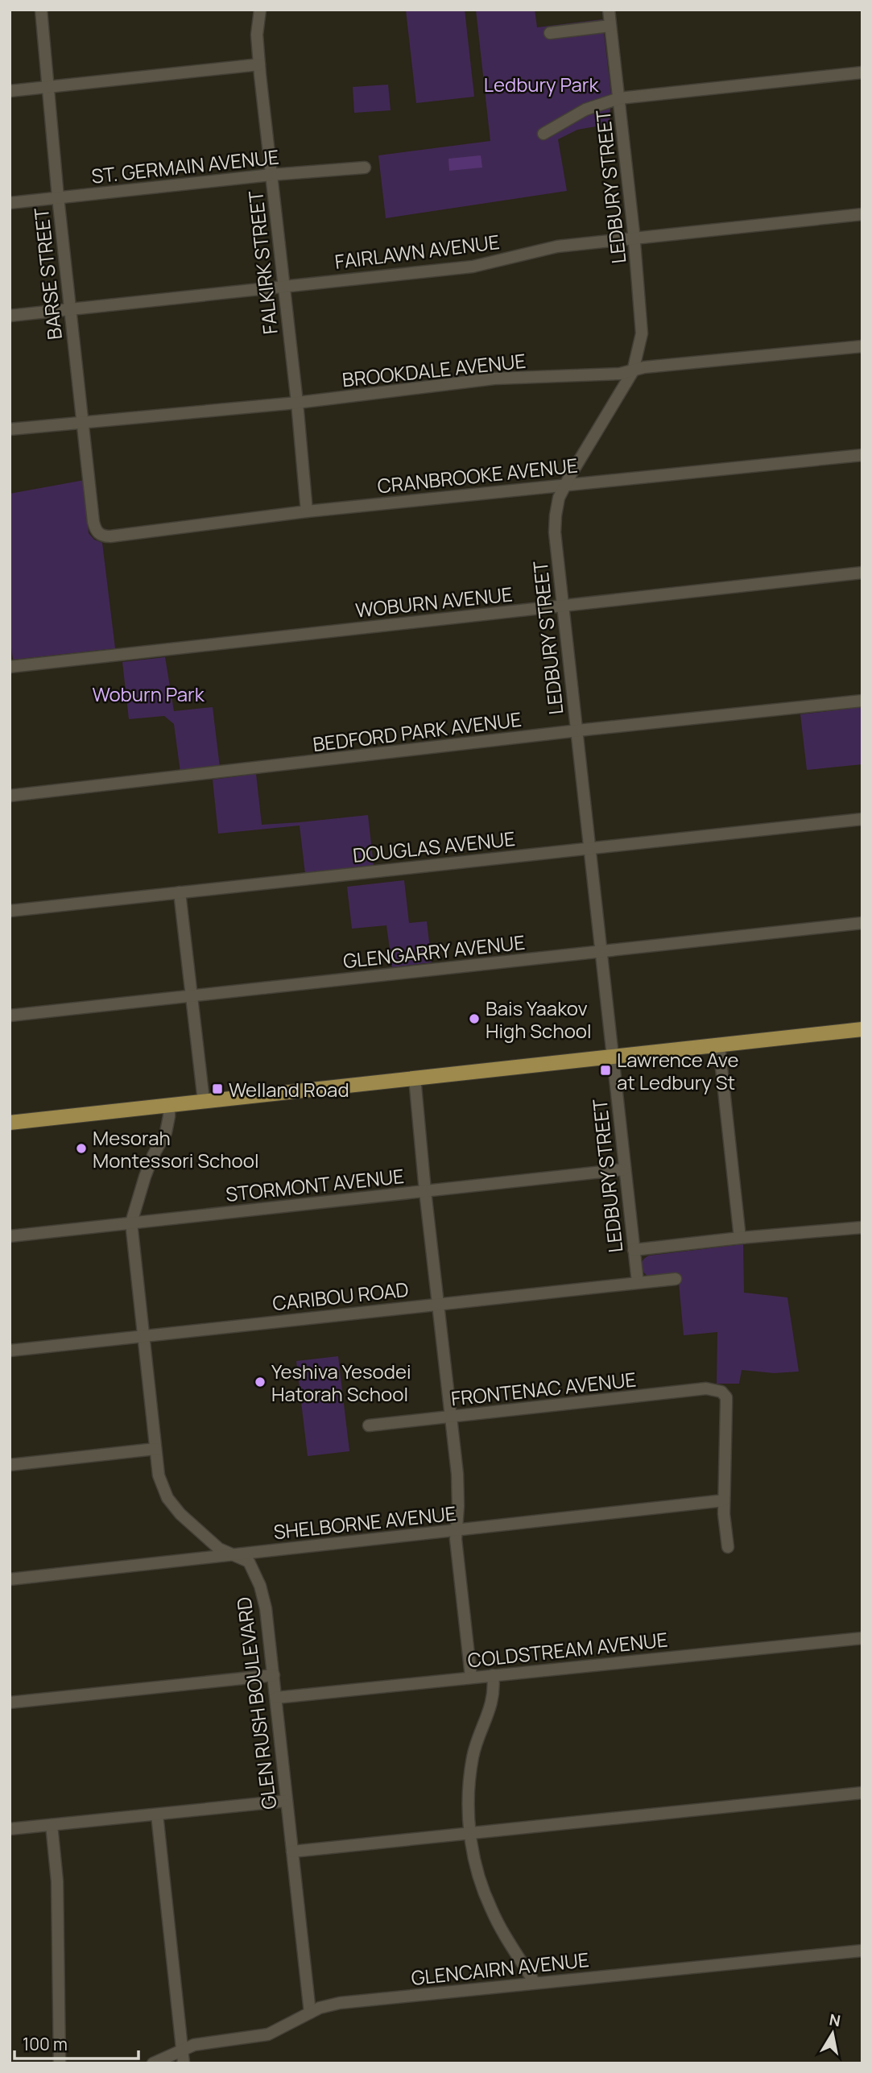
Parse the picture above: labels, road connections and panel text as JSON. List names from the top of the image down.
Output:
{
  "streets": {
    "street": [
      "ST. GERMAIN AVENUE",
      "LEDBURY STREET",
      "FAIRLAWN AVENUE",
      "FALKIRK STREET",
      "BARSE STREET",
      "BROOKDALE AVENUE",
      "CRANBROOKE AVENUE",
      "WOBURN AVENUE",
      "BEDFORD PARK AVENUE",
      "DOUGLAS AVENUE",
      "GLENGARRY AVENUE",
      "STORMONT AVENUE",
      "CARIBOU ROAD",
      "FRONTENAC AVENUE",
      "SHELBORNE AVENUE",
      "COLDSTREAM AVENUE",
      "GLEN RUSH BOULEVARD",
      "GLENCAIRN AVENUE"
    ]
  },
  "crossings": [
    ["ST. GERMAIN AVENUE", "FALKIRK STREET"],
    ["ST. GERMAIN AVENUE", "BARSE STREET"],
    ["LEDBURY STREET", "FAIRLAWN AVENUE"],
    ["LEDBURY STREET", "BROOKDALE AVENUE"],
    ["LEDBURY STREET", "CRANBROOKE AVENUE"],
    ["LEDBURY STREET", "WOBURN AVENUE"],
    ["LEDBURY STREET", "BEDFORD PARK AVENUE"],
    ["LEDBURY STREET", "DOUGLAS AVENUE"],
    ["LEDBURY STREET", "GLENGARRY AVENUE"],
    ["LEDBURY STREET", "STORMONT AVENUE"],
    ["LEDBURY STREET", "CARIBOU ROAD"],
    ["FAIRLAWN AVENUE", "FALKIRK STREET"],
    ["FAIRLAWN AVENUE", "BARSE STREET"],
    ["FALKIRK STREET", "BROOKDALE AVENUE"],
    ["FALKIRK STREET", "CRANBROOKE AVENUE"],
    ["BARSE STREET", "BROOKDALE AVENUE"],
    ["BARSE STREET", "CRANBROOKE AVENUE"],
    ["STORMONT AVENUE", "GLEN RUSH BOULEVARD"],
    ["CARIBOU ROAD", "GLEN RUSH BOULEVARD"],
    ["FRONTENAC AVENUE", "SHELBORNE AVENUE"],
    ["SHELBORNE AVENUE", "GLEN RUSH BOULEVARD"],
    ["COLDSTREAM AVENUE", "GLEN RUSH BOULEVARD"],
    ["GLEN RUSH BOULEVARD", "GLENCAIRN AVENUE"]
  ],
  "parks": ["Ledbury Park", "Woburn Park"],
  "places": {
    "other": ["Bais Yaakov High School", "Mesorah Montessori School", "Yeshiva Yesodei Hatorah School"],
    "transit": ["Lawrence Ave at Ledbury St", "Welland Road"]
  },
  "scale_bar": "100 m",
  "north": "top"
}
